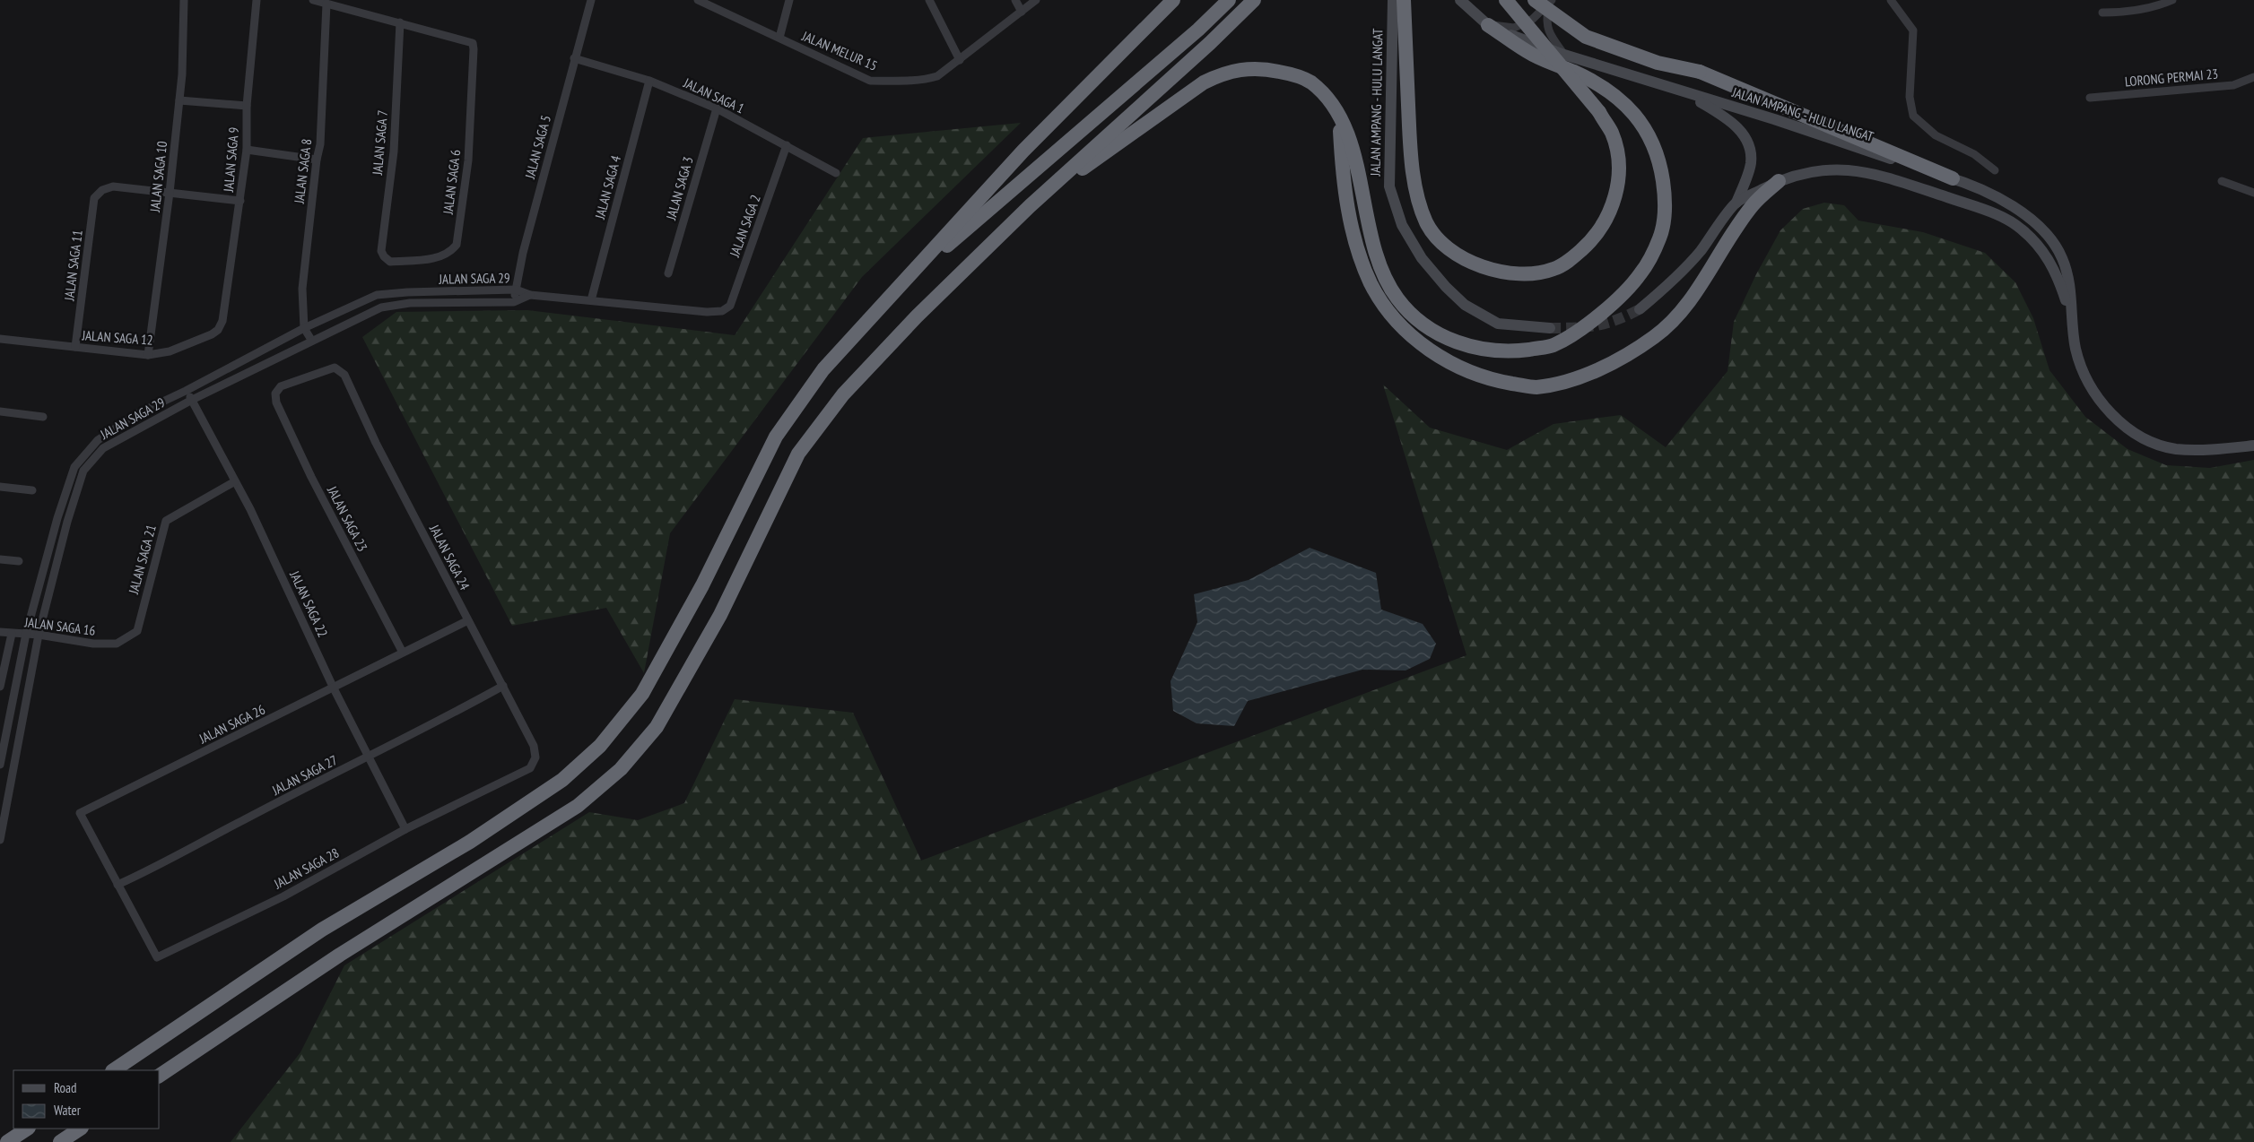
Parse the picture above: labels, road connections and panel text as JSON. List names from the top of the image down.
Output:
{
  "streets": {
    "street": [
      "JALAN MELUR 15",
      "LORONG PERMAI 23",
      "JALAN SAGA 1",
      "JALAN AMPANG - HULU LANGAT",
      "JALAN SAGA 7",
      "JALAN SAGA 5",
      "JALAN SAGA 9",
      "JALAN SAGA 8",
      "JALAN SAGA 10",
      "JALAN SAGA 6",
      "JALAN SAGA 4",
      "JALAN SAGA 3",
      "JALAN SAGA 2",
      "JALAN SAGA 11",
      "JALAN SAGA 29",
      "JALAN SAGA 12",
      "JALAN SAGA 23",
      "JALAN SAGA 24",
      "JALAN SAGA 21",
      "JALAN SAGA 22",
      "JALAN SAGA 16",
      "JALAN SAGA 26",
      "JALAN SAGA 27",
      "JALAN SAGA 28"
    ]
  },
  "crossings": [
    ["JALAN SAGA 1", "JALAN SAGA 5"],
    ["JALAN SAGA 1", "JALAN SAGA 4"],
    ["JALAN SAGA 1", "JALAN SAGA 3"],
    ["JALAN SAGA 1", "JALAN SAGA 2"],
    ["JALAN SAGA 7", "JALAN SAGA 6"],
    ["JALAN SAGA 5", "JALAN SAGA 29"],
    ["JALAN SAGA 9", "JALAN SAGA 12"],
    ["JALAN SAGA 8", "JALAN SAGA 29"],
    ["JALAN SAGA 10", "JALAN SAGA 11"],
    ["JALAN SAGA 10", "JALAN SAGA 12"],
    ["JALAN SAGA 4", "JALAN SAGA 29"],
    ["JALAN SAGA 2", "JALAN SAGA 29"],
    ["JALAN SAGA 11", "JALAN SAGA 12"],
    ["JALAN SAGA 29", "JALAN SAGA 22"],
    ["JALAN SAGA 29", "JALAN SAGA 16"],
    ["JALAN SAGA 23", "JALAN SAGA 24"],
    ["JALAN SAGA 23", "JALAN SAGA 26"],
    ["JALAN SAGA 24", "JALAN SAGA 26"],
    ["JALAN SAGA 24", "JALAN SAGA 27"],
    ["JALAN SAGA 24", "JALAN SAGA 28"],
    ["JALAN SAGA 21", "JALAN SAGA 22"],
    ["JALAN SAGA 21", "JALAN SAGA 16"],
    ["JALAN SAGA 22", "JALAN SAGA 26"],
    ["JALAN SAGA 22", "JALAN SAGA 27"],
    ["JALAN SAGA 22", "JALAN SAGA 28"],
    ["JALAN SAGA 26", "JALAN SAGA 27"],
    ["JALAN SAGA 26", "JALAN SAGA 28"],
    ["JALAN SAGA 27", "JALAN SAGA 28"]
  ],
  "legend": ["Road", "Water"]
}
